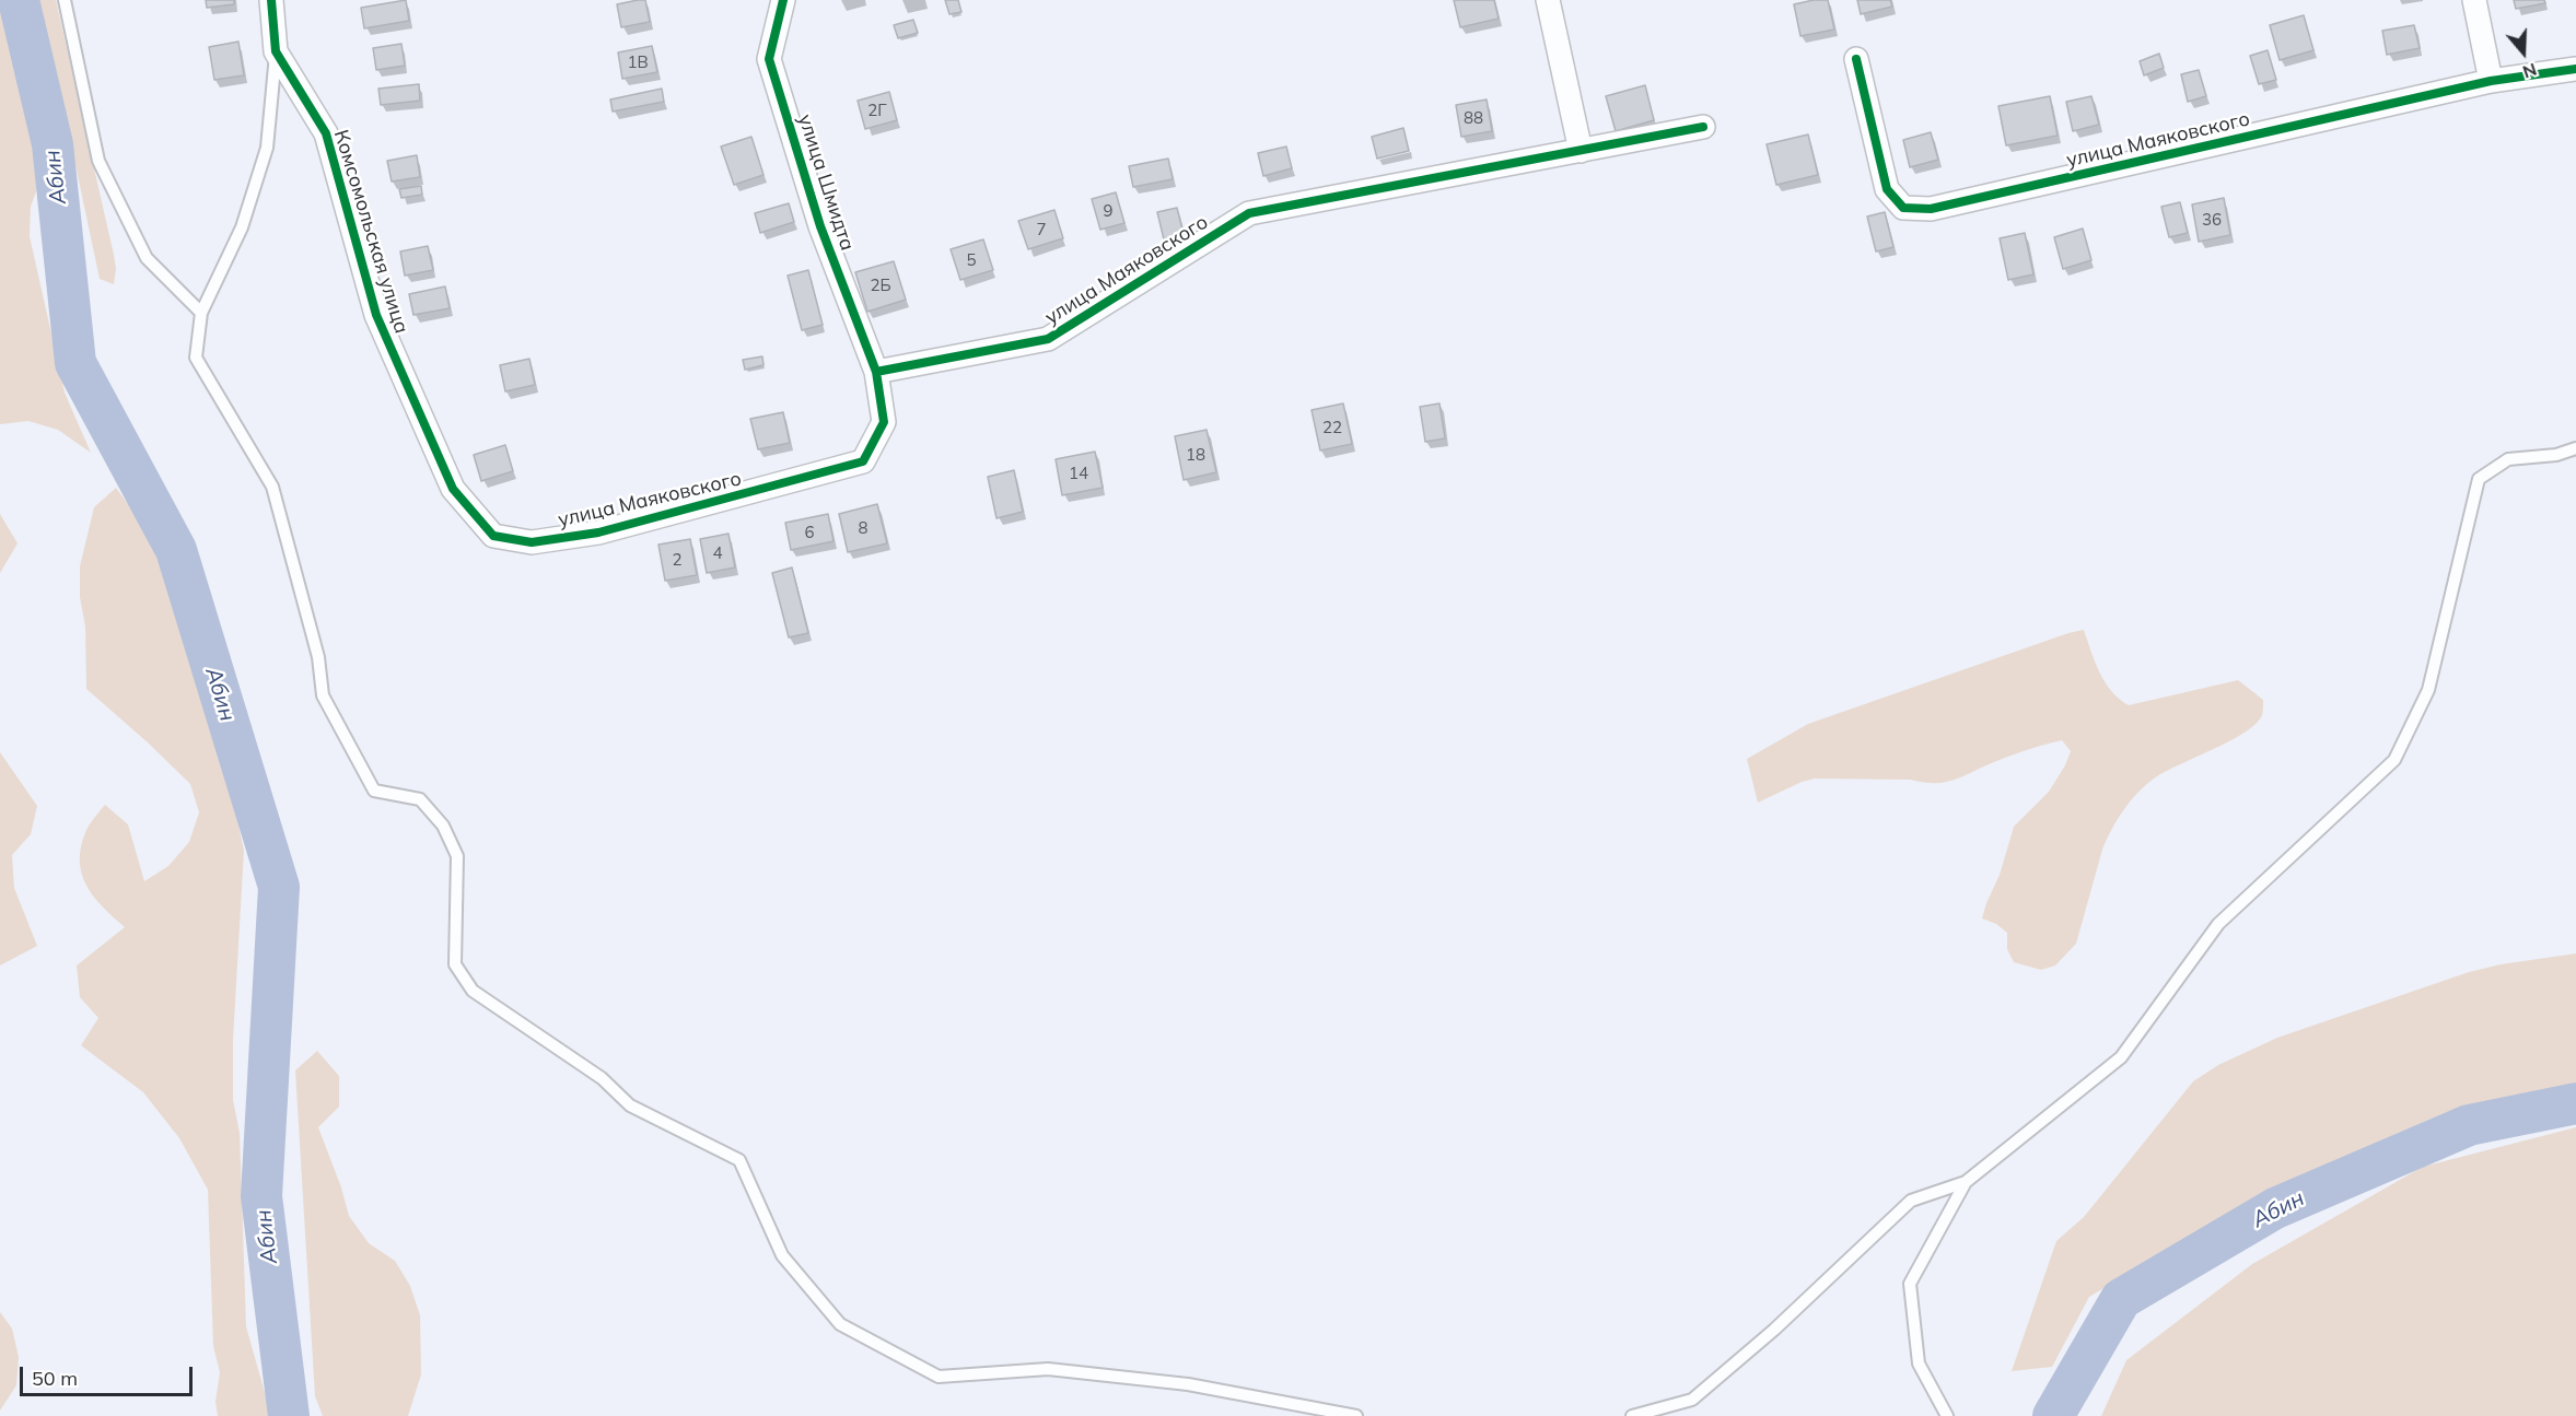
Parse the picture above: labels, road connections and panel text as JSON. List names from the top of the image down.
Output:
{
  "streets": {
    "street": ["улица Маяковского", "улица Шмидта", "Комсомольская улица"]
  },
  "crossings": [
    ["улица Маяковского", "улица Шмидта"],
    ["улица Маяковского", "Комсомольская улица"]
  ],
  "water": ["Абин"],
  "house_numbers": [
    "1В",
    "2Г",
    "88",
    "9",
    "36",
    "7",
    "5",
    "2Б",
    "22",
    "18",
    "14",
    "8",
    "6",
    "4",
    "2"
  ],
  "scale_bar": "50 m",
  "north": "bottom"
}
